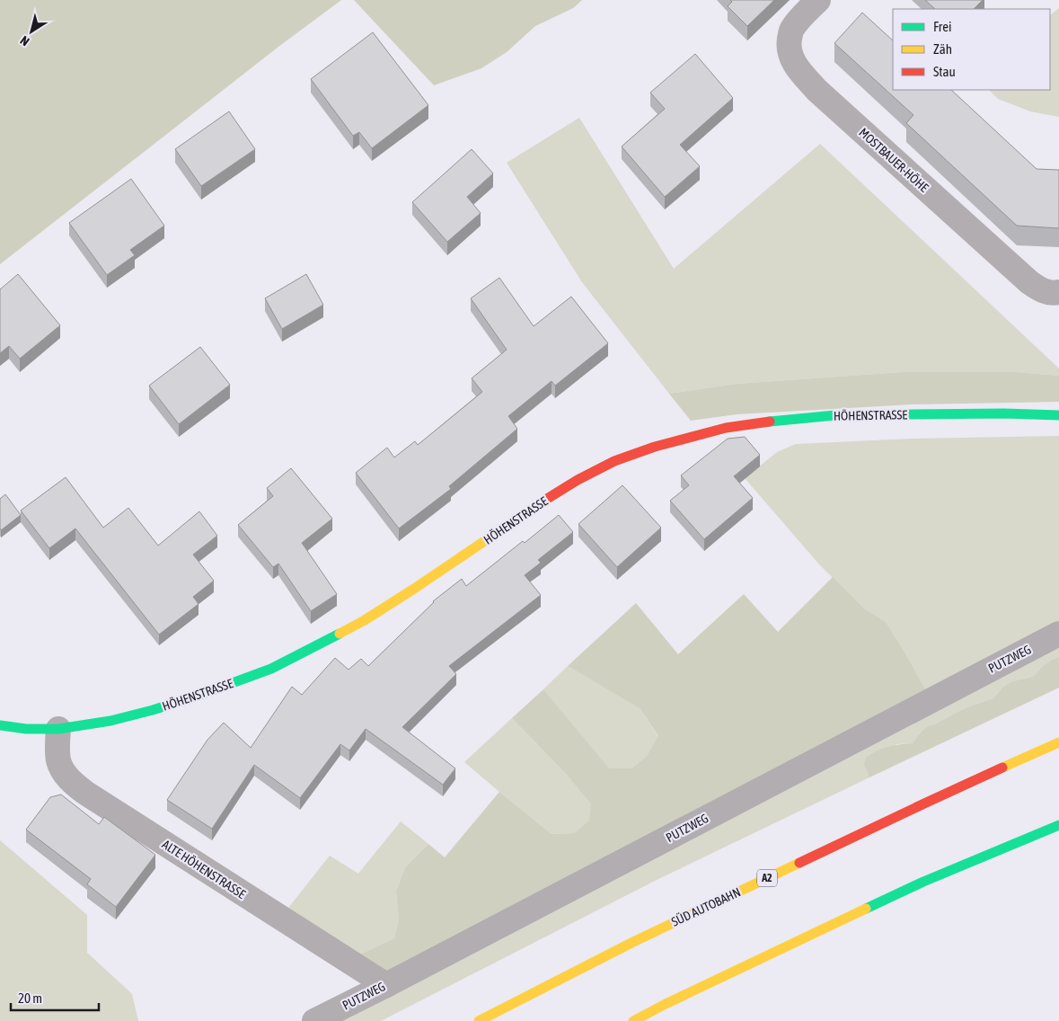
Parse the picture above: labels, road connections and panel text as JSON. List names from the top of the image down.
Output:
{
  "streets": {
    "main road": ["HÖHENSTRASSE", "A2", "SÜD AUTOBAHN"],
    "street": ["MOSTBAUER-HÖHE", "PUTZWEG", "ALTE HÖHENSTRASSE"]
  },
  "crossings": [
    ["HÖHENSTRASSE", "ALTE HÖHENSTRASSE"],
    ["PUTZWEG", "ALTE HÖHENSTRASSE"]
  ],
  "legend": ["Frei", "Zäh", "Stau"],
  "scale_bar": "20 m",
  "north": "bottom left"
}
